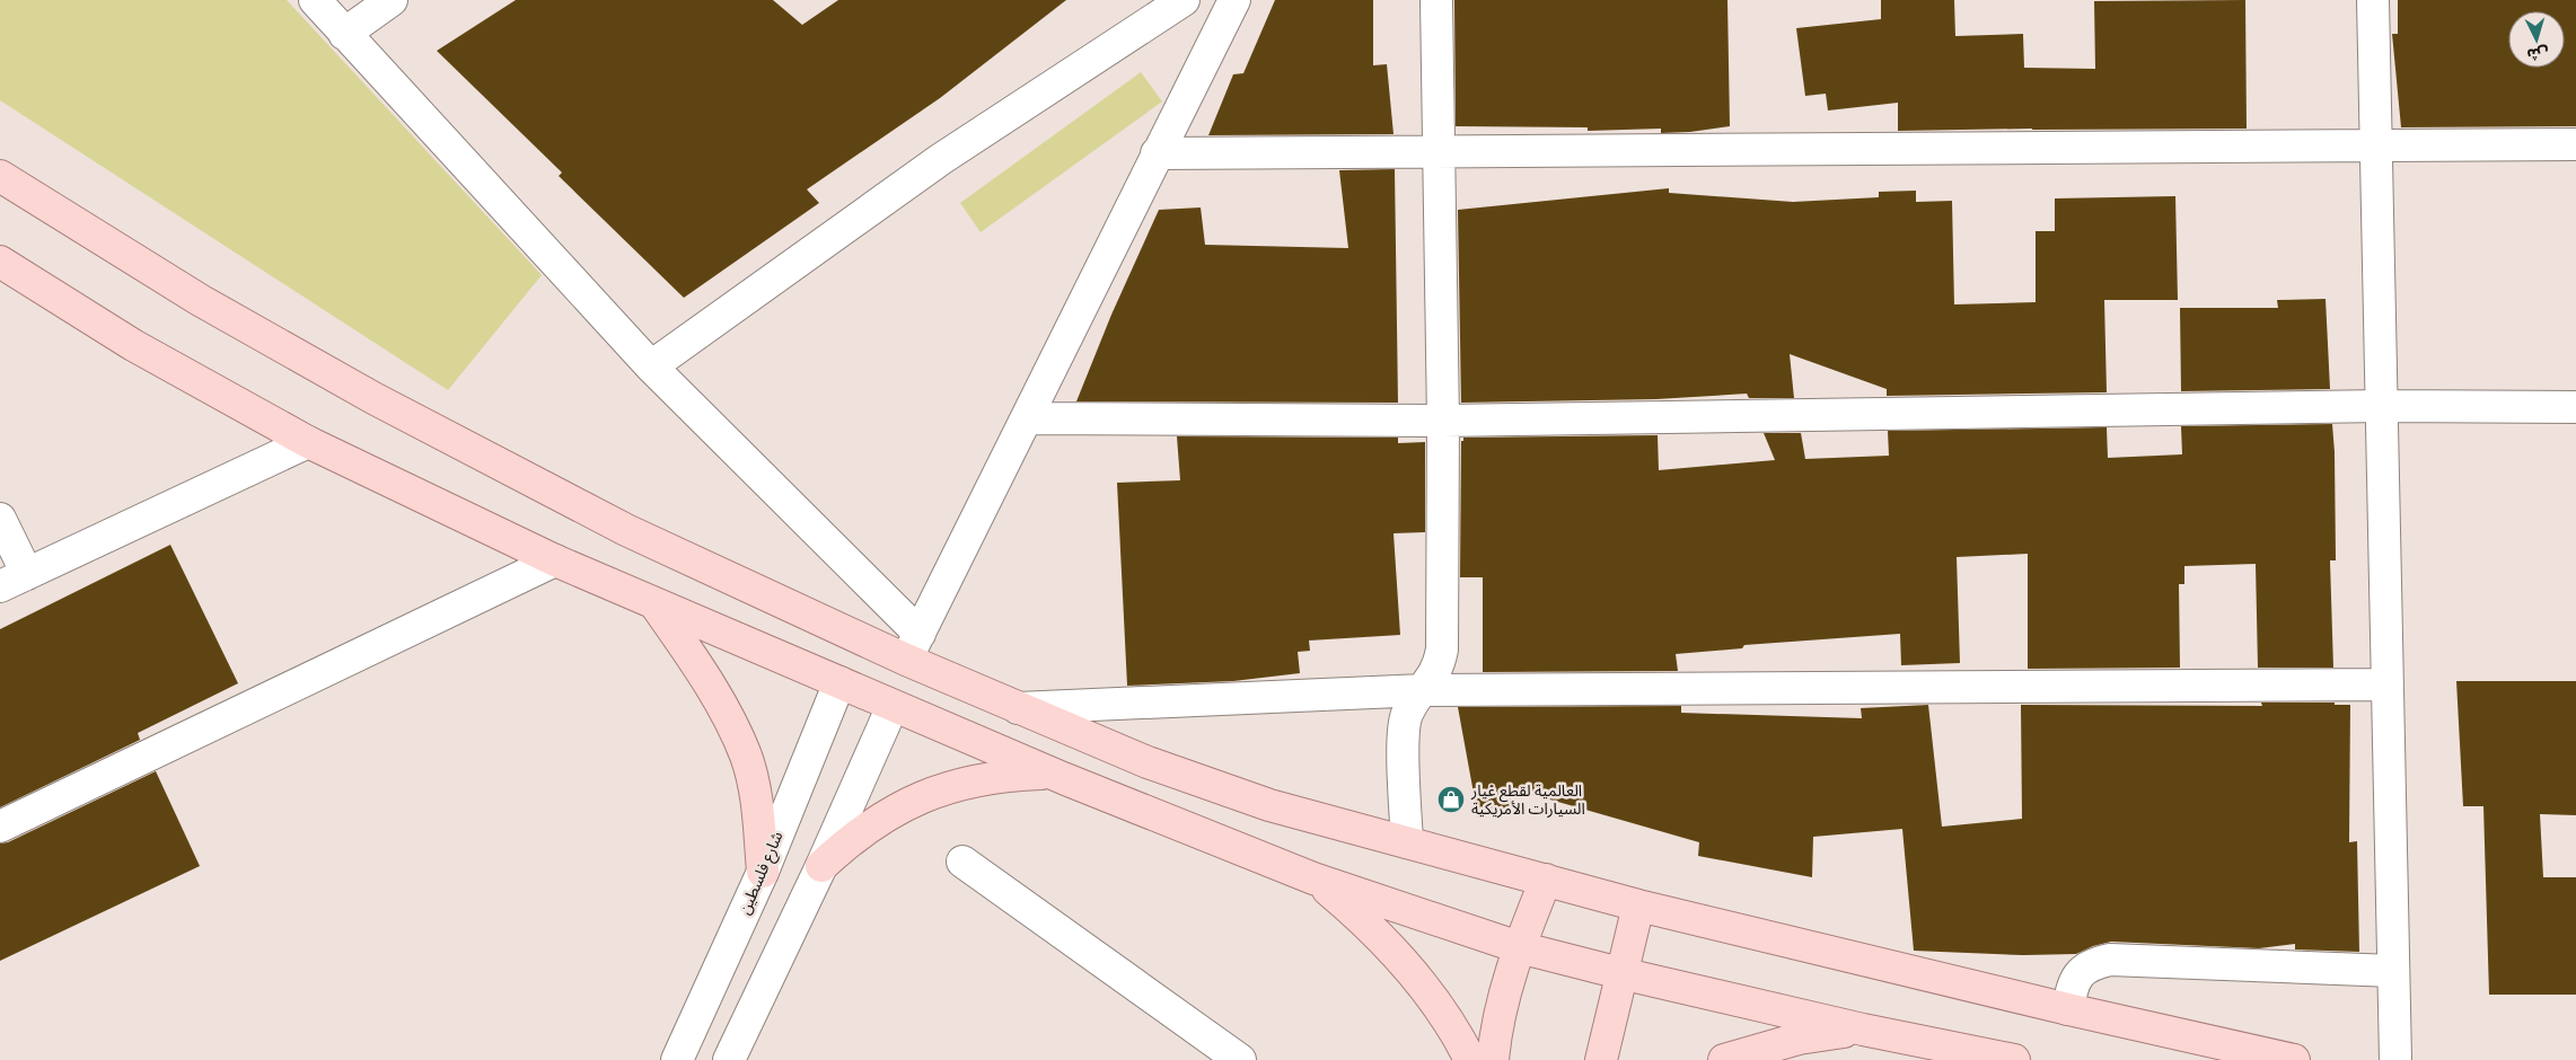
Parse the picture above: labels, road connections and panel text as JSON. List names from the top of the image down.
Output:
{
  "streets": {
    "street": ["شارع فلسطين"]
  },
  "places": {
    "shop": ["العالمية لقطع غيار السيارات الأمريكية"]
  },
  "north": "bottom"
}
